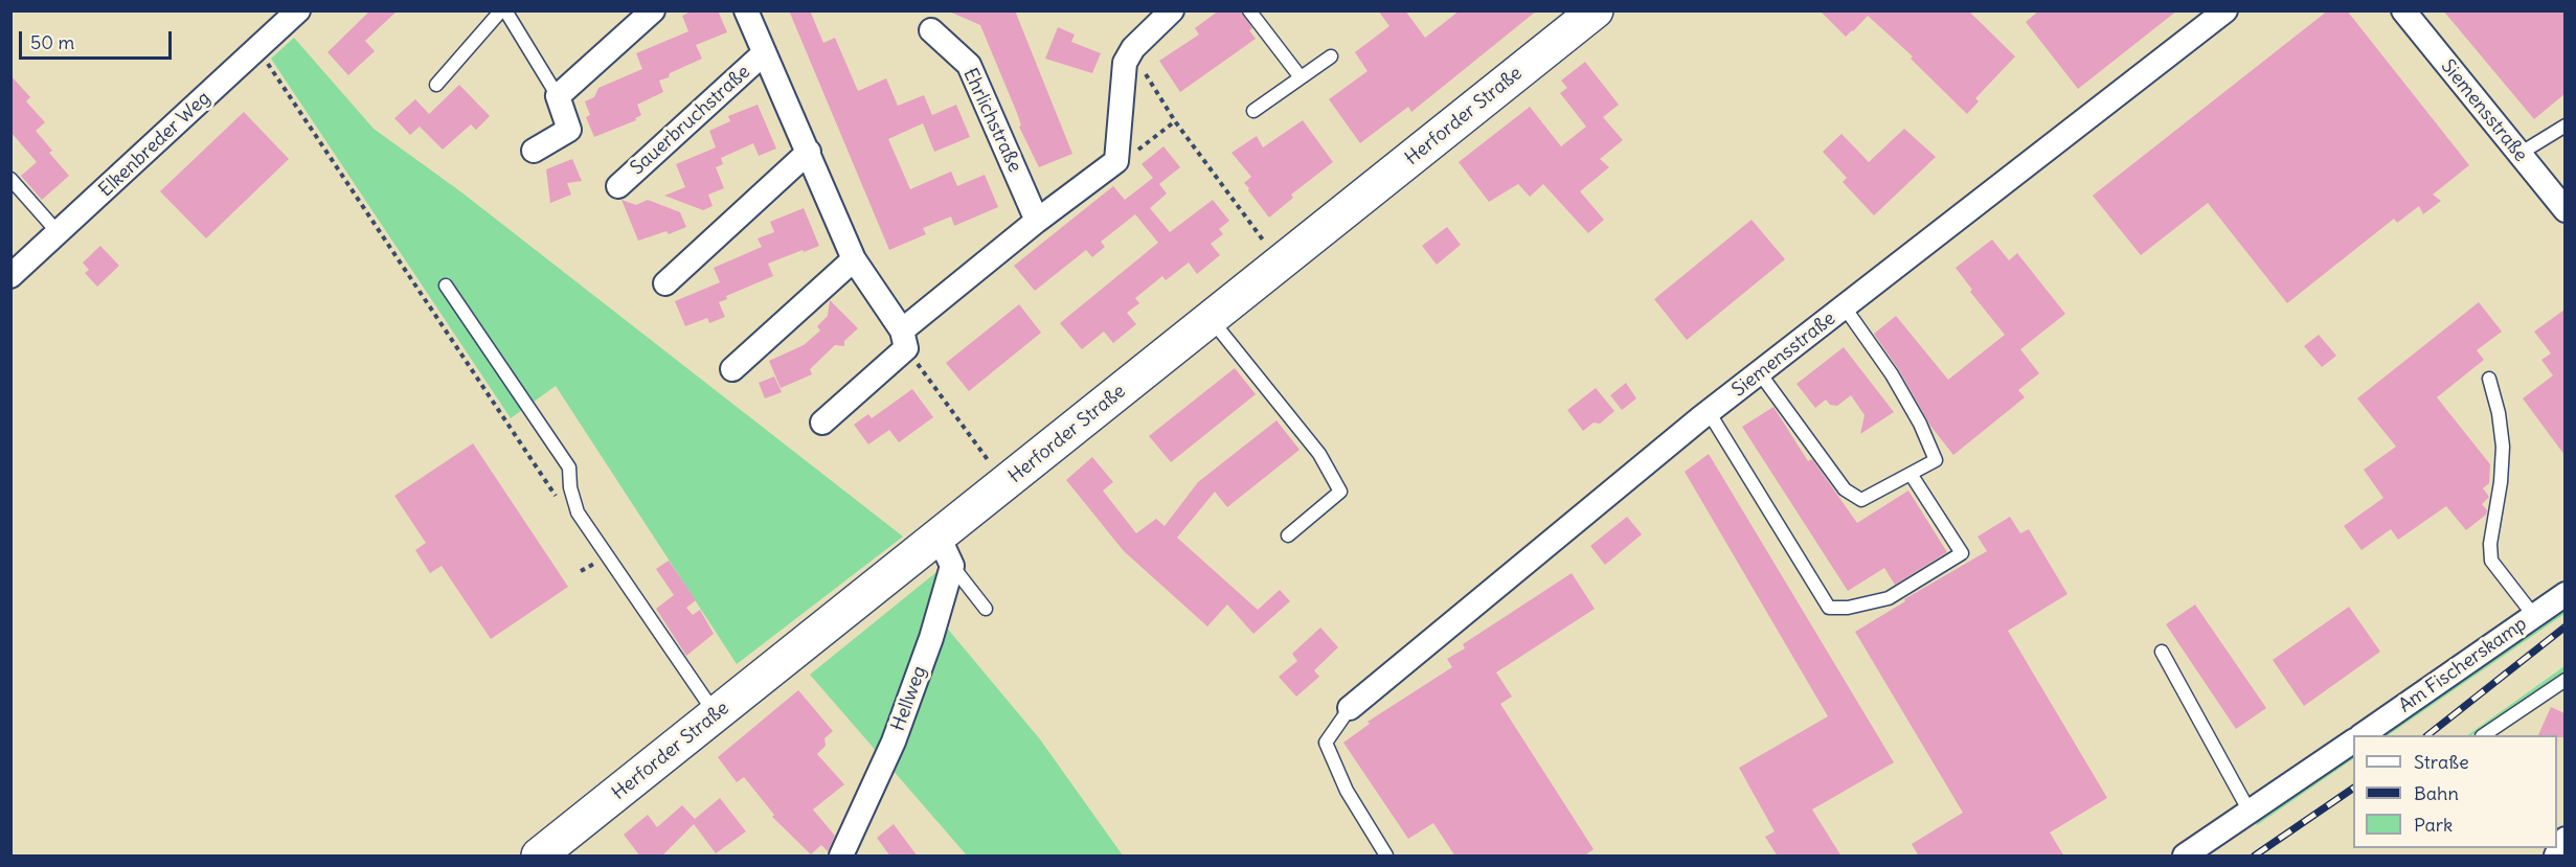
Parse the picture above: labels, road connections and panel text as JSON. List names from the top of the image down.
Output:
{
  "streets": {
    "main road": ["Herforder Straße"],
    "street": [
      "Siemensstraße",
      "Sauerbruchstraße",
      "Ehrlichstraße",
      "Elkenbreder Weg",
      "Am Fischerskamp",
      "Hellweg"
    ]
  },
  "crossings": [
    ["Herforder Straße", "Hellweg"]
  ],
  "legend": ["Straße", "Bahn", "Park"],
  "scale_bar": "50 m"
}
